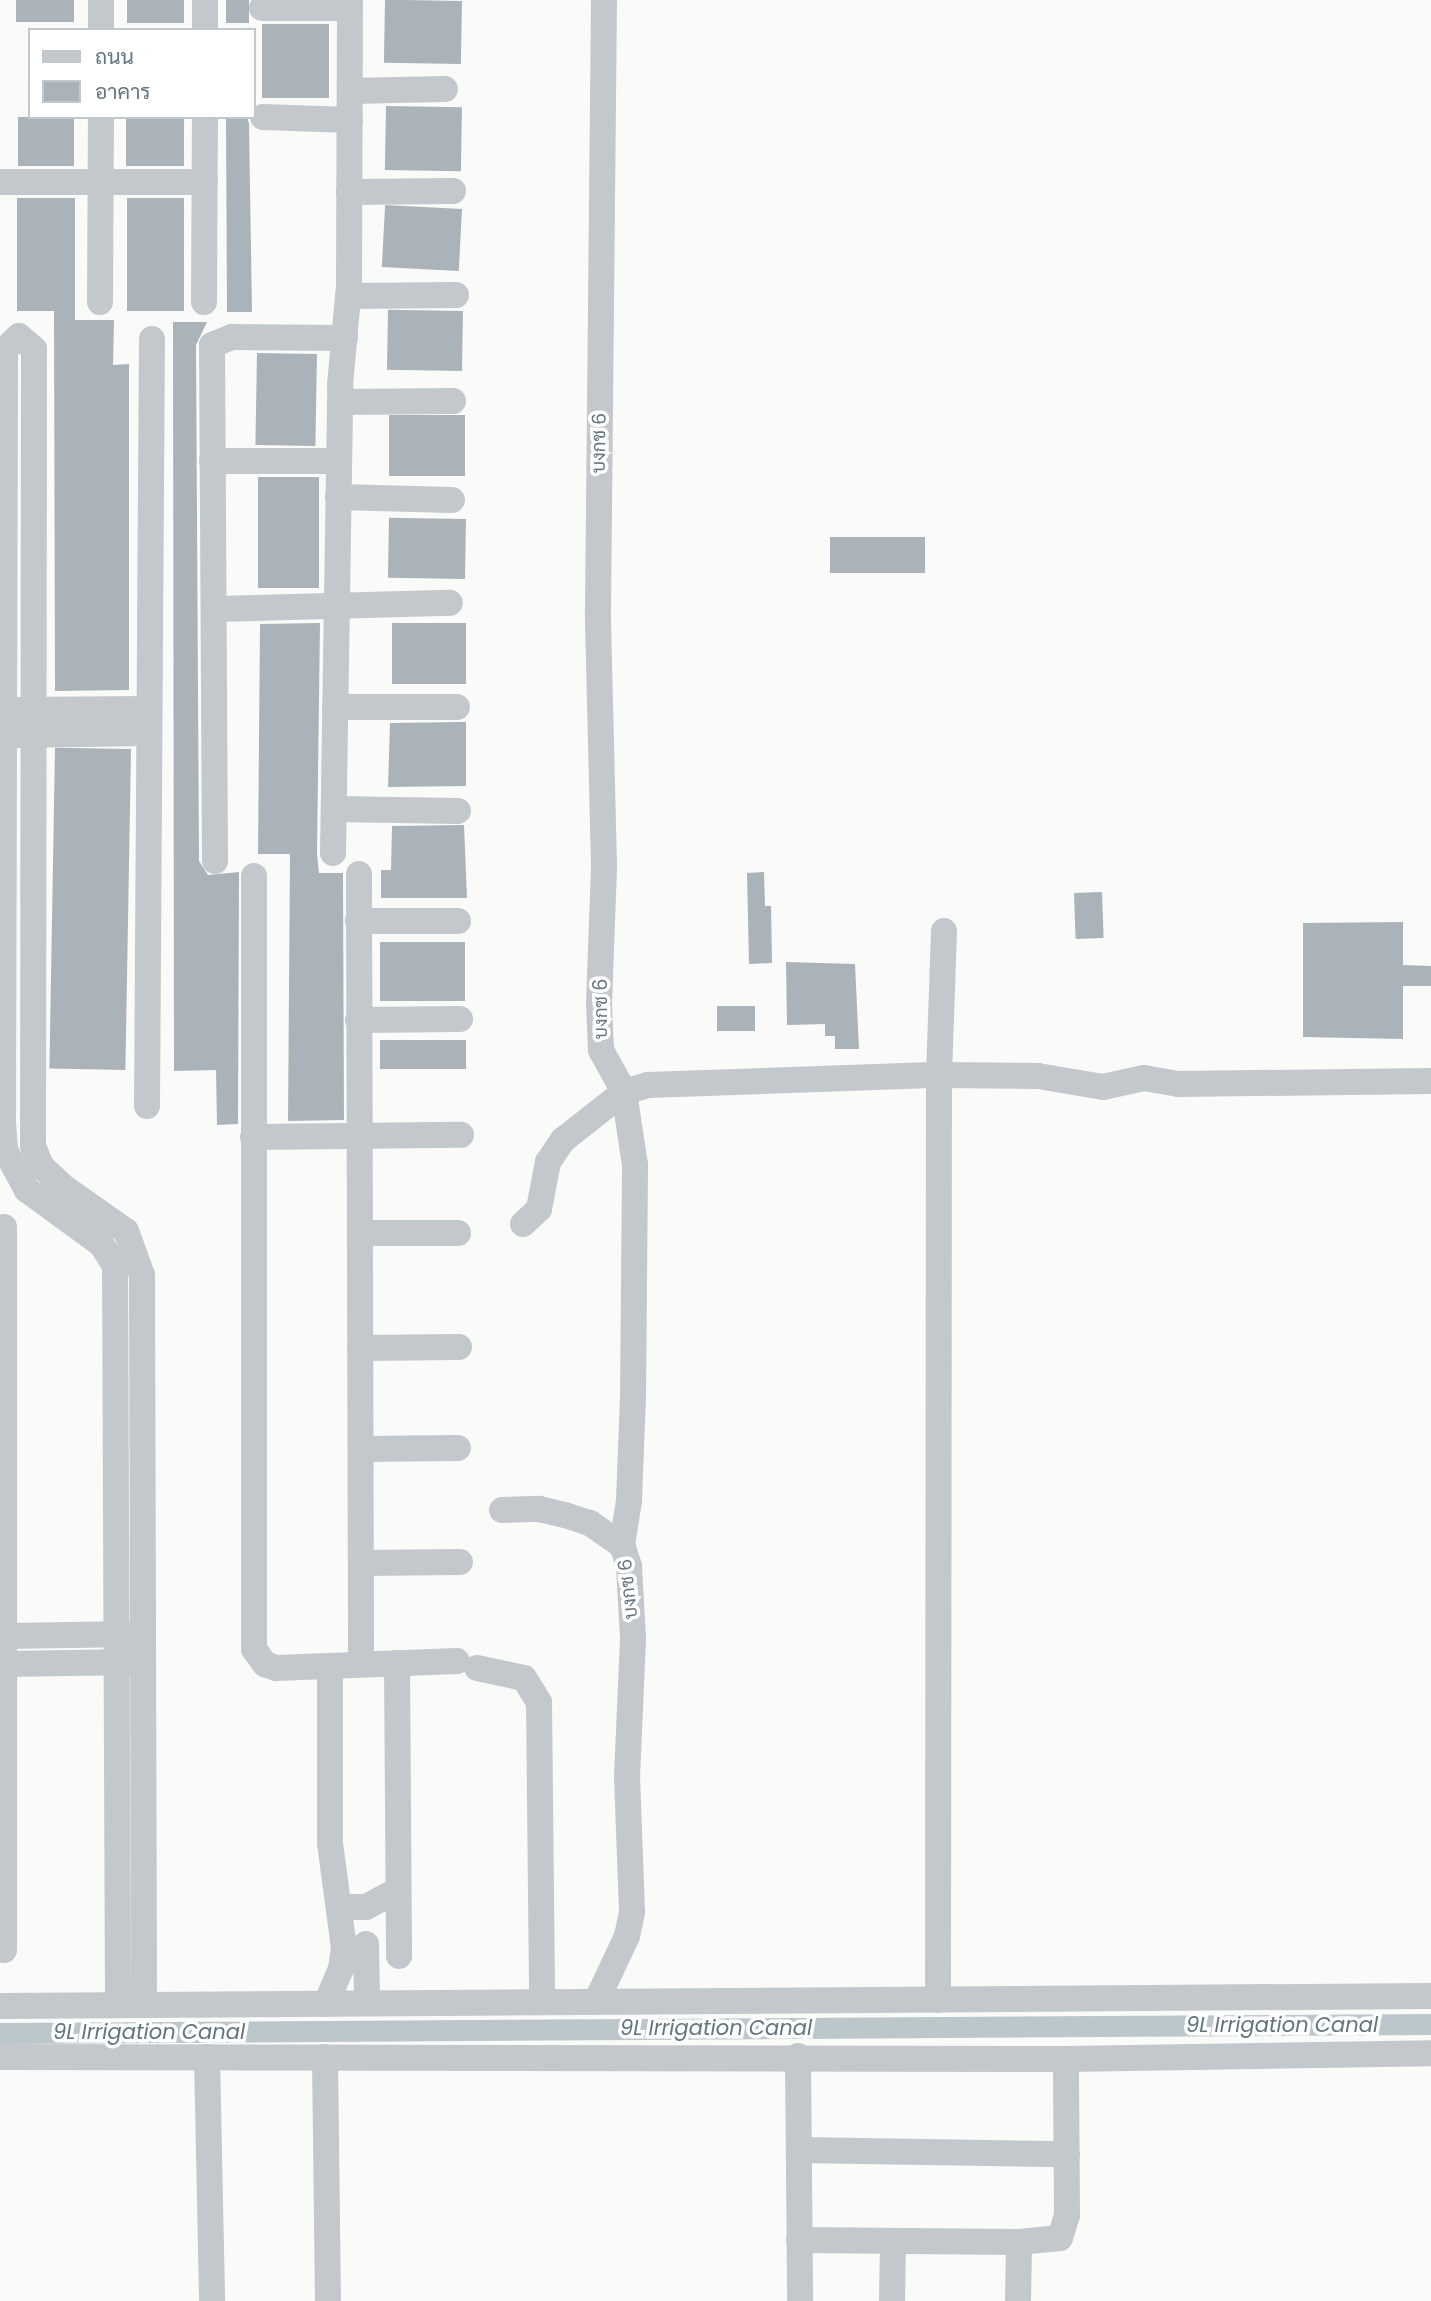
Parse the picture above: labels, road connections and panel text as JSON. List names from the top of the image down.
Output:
{
  "streets": {
    "street": ["บงกช 6"]
  },
  "water": ["9L Irrigation Canal"],
  "legend": ["ถนน", "อาคาร"]
}
